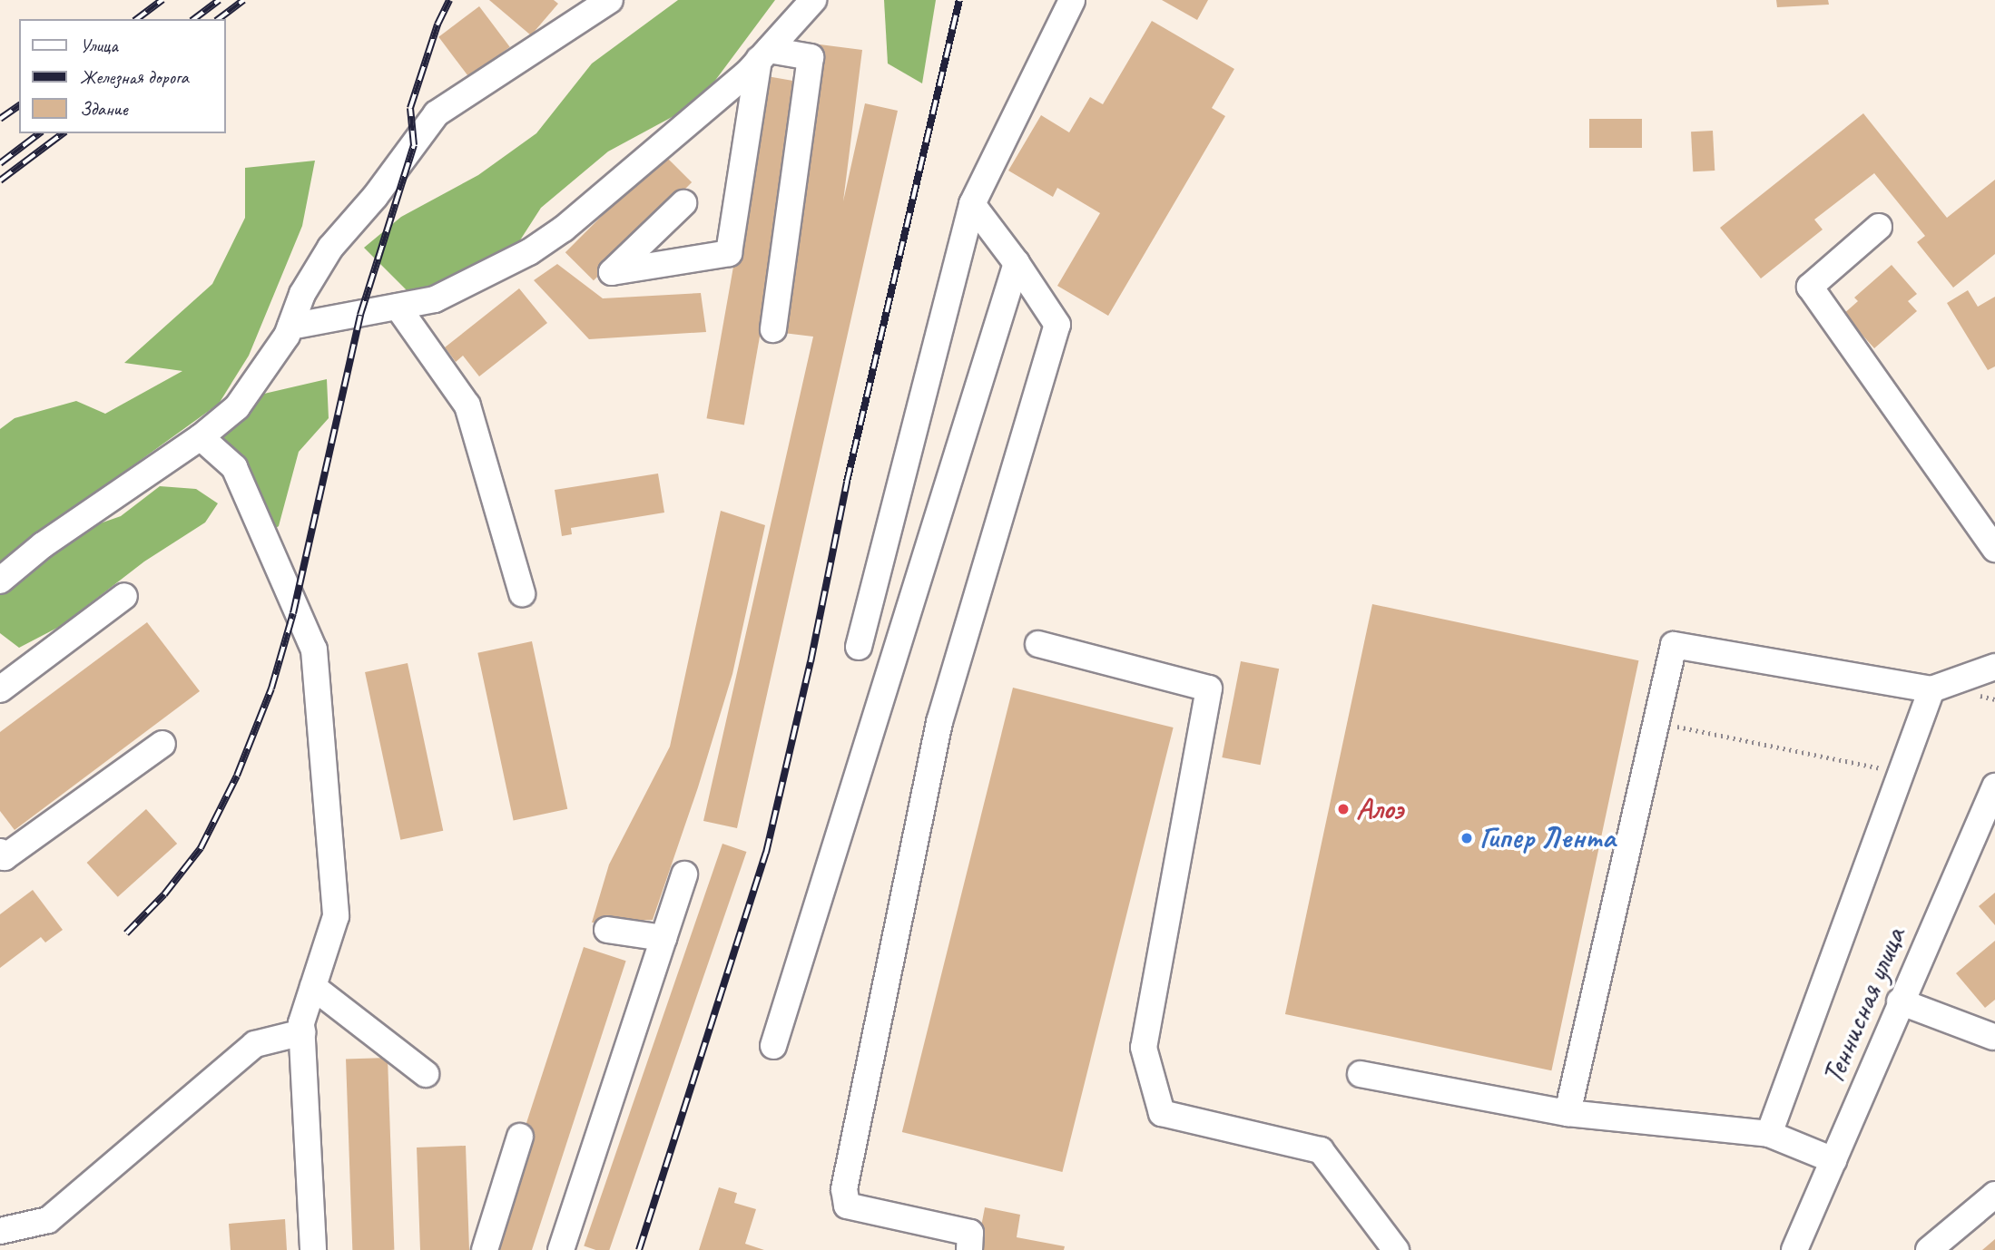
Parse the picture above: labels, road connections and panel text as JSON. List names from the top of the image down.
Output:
{
  "streets": {
    "street": ["Теннисная улица"]
  },
  "places": ["Алоэ", "Гипер Лента"],
  "legend": ["Улица", "Железная дорога", "Здание"]
}
